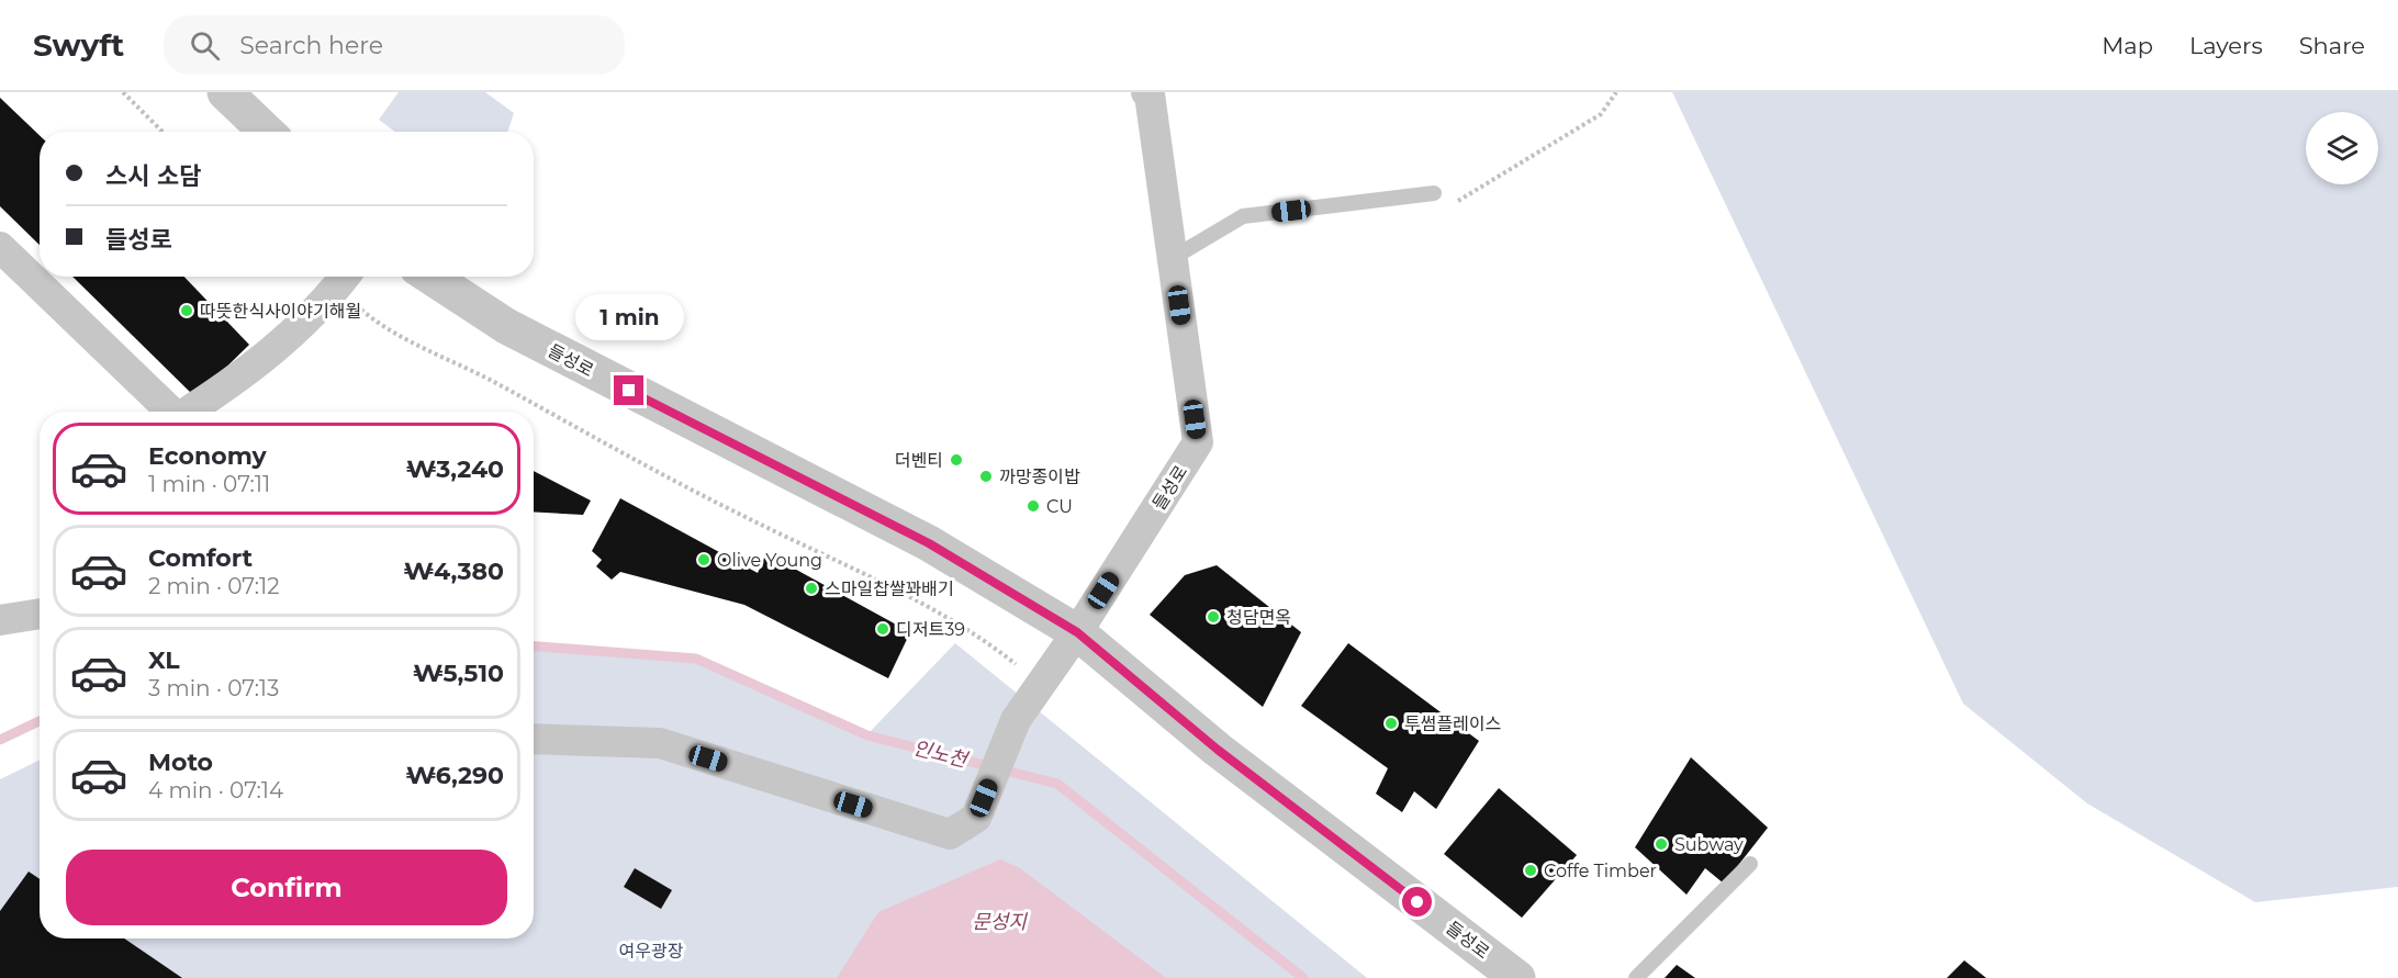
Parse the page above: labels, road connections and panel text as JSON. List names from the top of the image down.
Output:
{
  "streets": {
    "street": ["들성로"]
  },
  "water": ["인노천", "문성지"],
  "parks": ["여우광장"],
  "places": [
    "따뜻한식사이야기해월",
    "더벤티",
    "까망종이밥",
    "CU",
    "Olive Young",
    "스마일찹쌀꽈배기",
    "청담면옥",
    "디저트39",
    "투썸플레이스",
    "Subway",
    "Coffe Timber"
  ],
  "page": {
    "header": "Swyft",
    "search": "Search here",
    "nav": ["Map", "Layers", "Share"],
    "banner": ["스시 소담", "들성로"],
    "bubble": "1 min",
    "list": [
      {
        "name": "Economy",
        "note": "1 min · 07:11",
        "value": "₩3,240"
      },
      {
        "name": "Comfort",
        "note": "2 min · 07:12",
        "value": "₩4,380"
      },
      {
        "name": "XL",
        "note": "3 min · 07:13",
        "value": "₩5,510"
      },
      {
        "name": "Moto",
        "note": "4 min · 07:14",
        "value": "₩6,290"
      }
    ],
    "buttons": "Confirm"
  }
}
